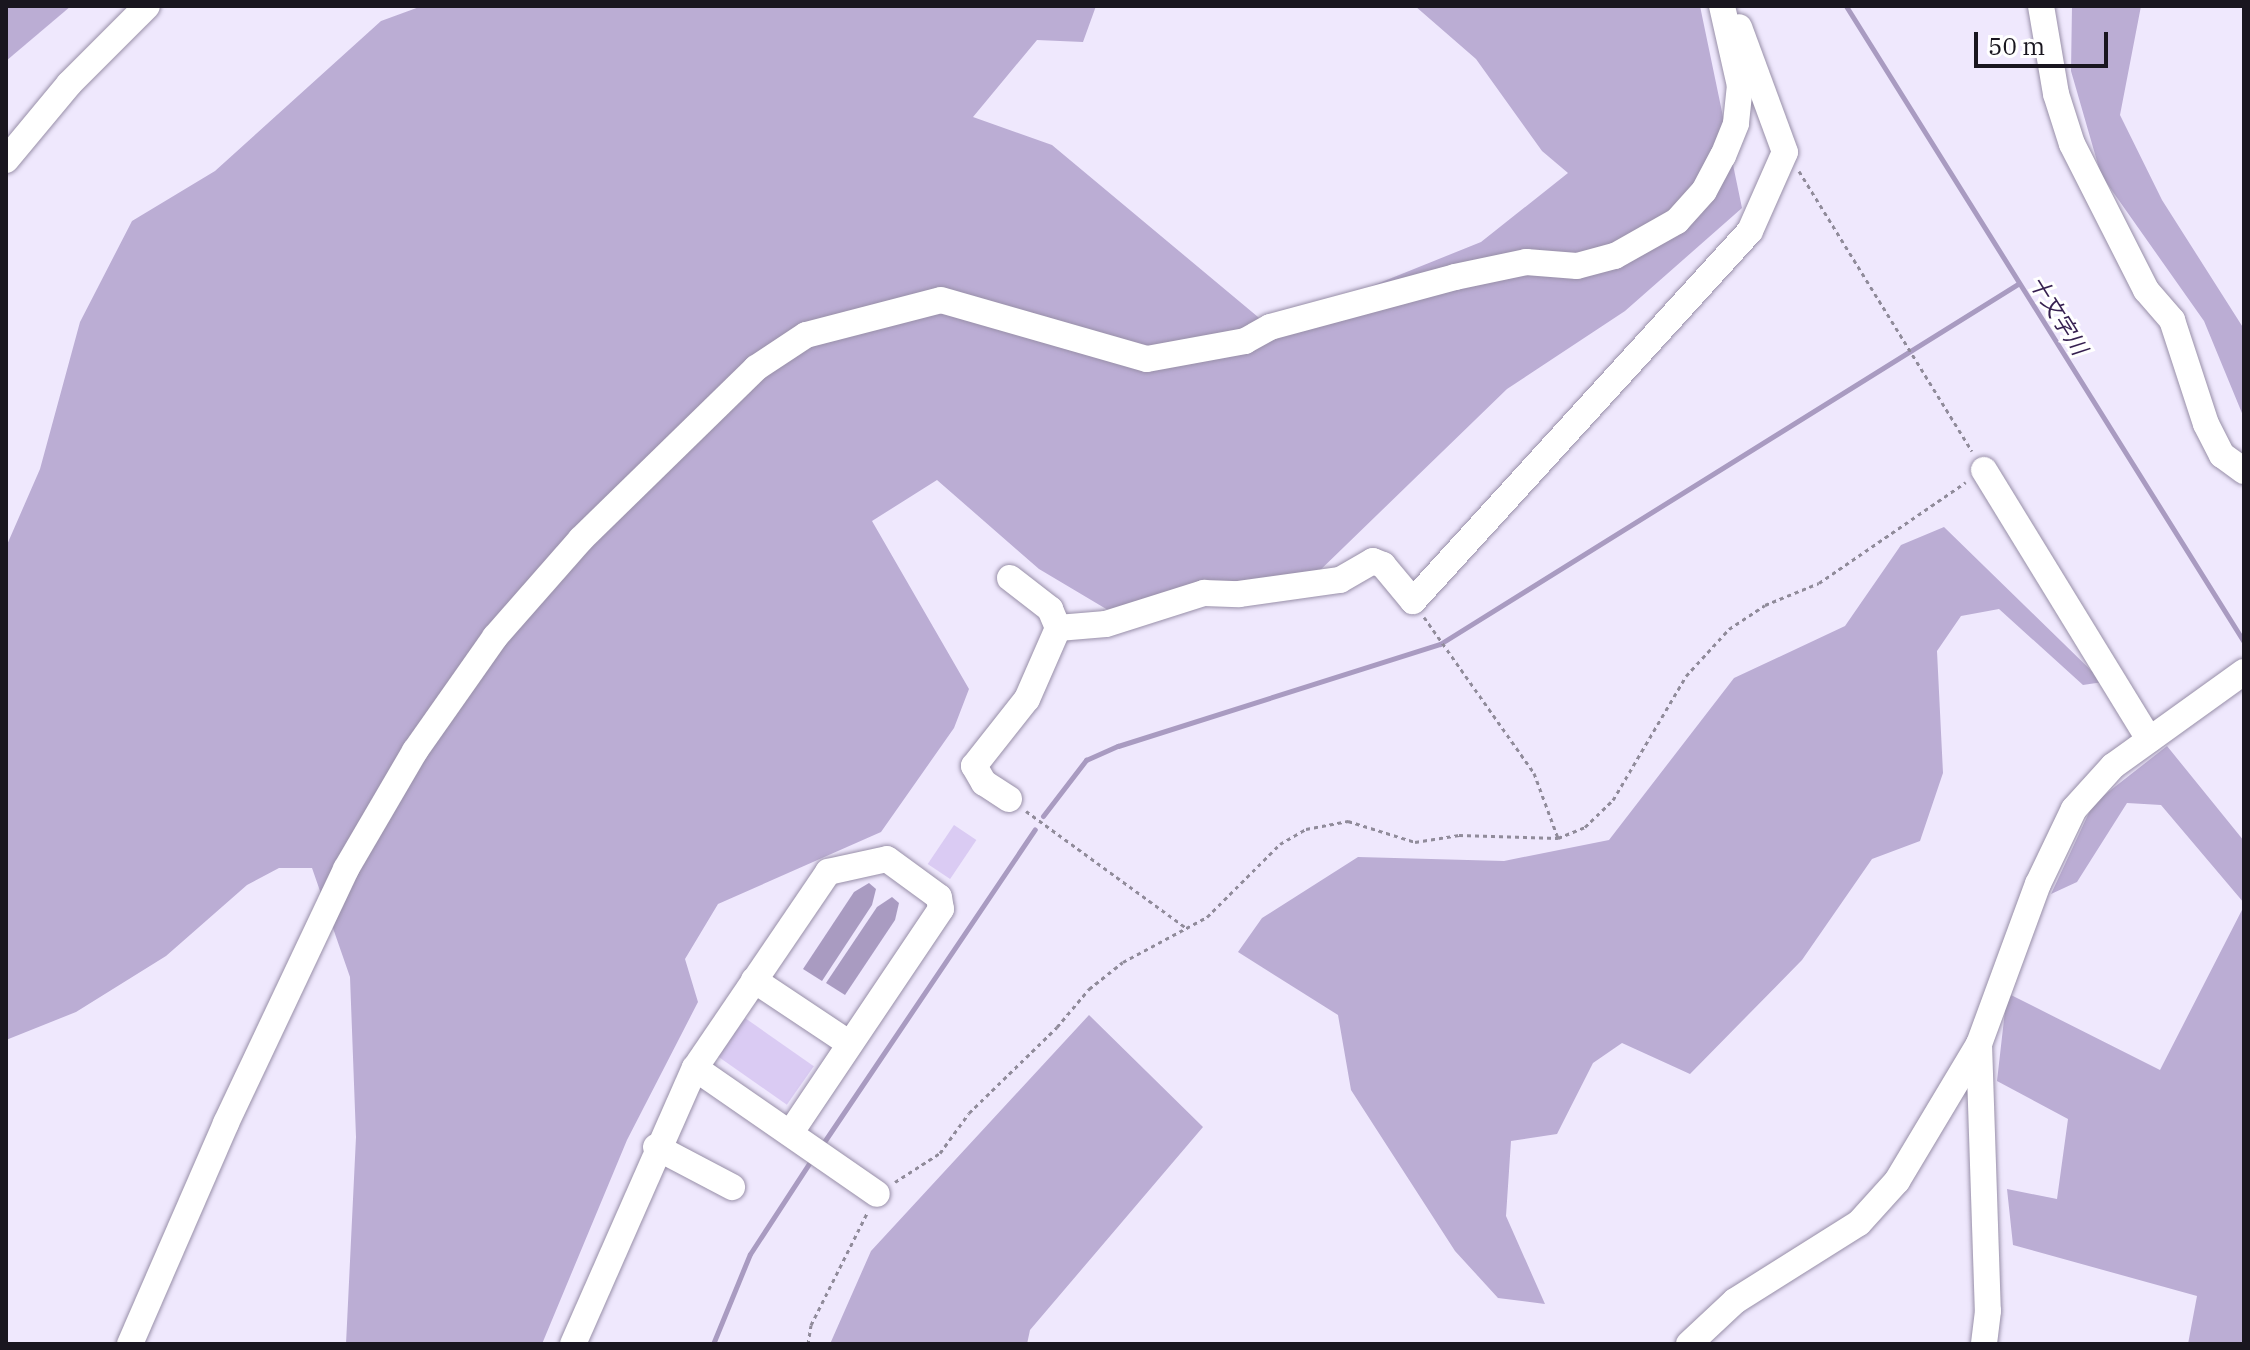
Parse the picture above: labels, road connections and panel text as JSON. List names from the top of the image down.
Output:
{
  "water": ["十文字川"],
  "scale_bar": "50 m"
}
